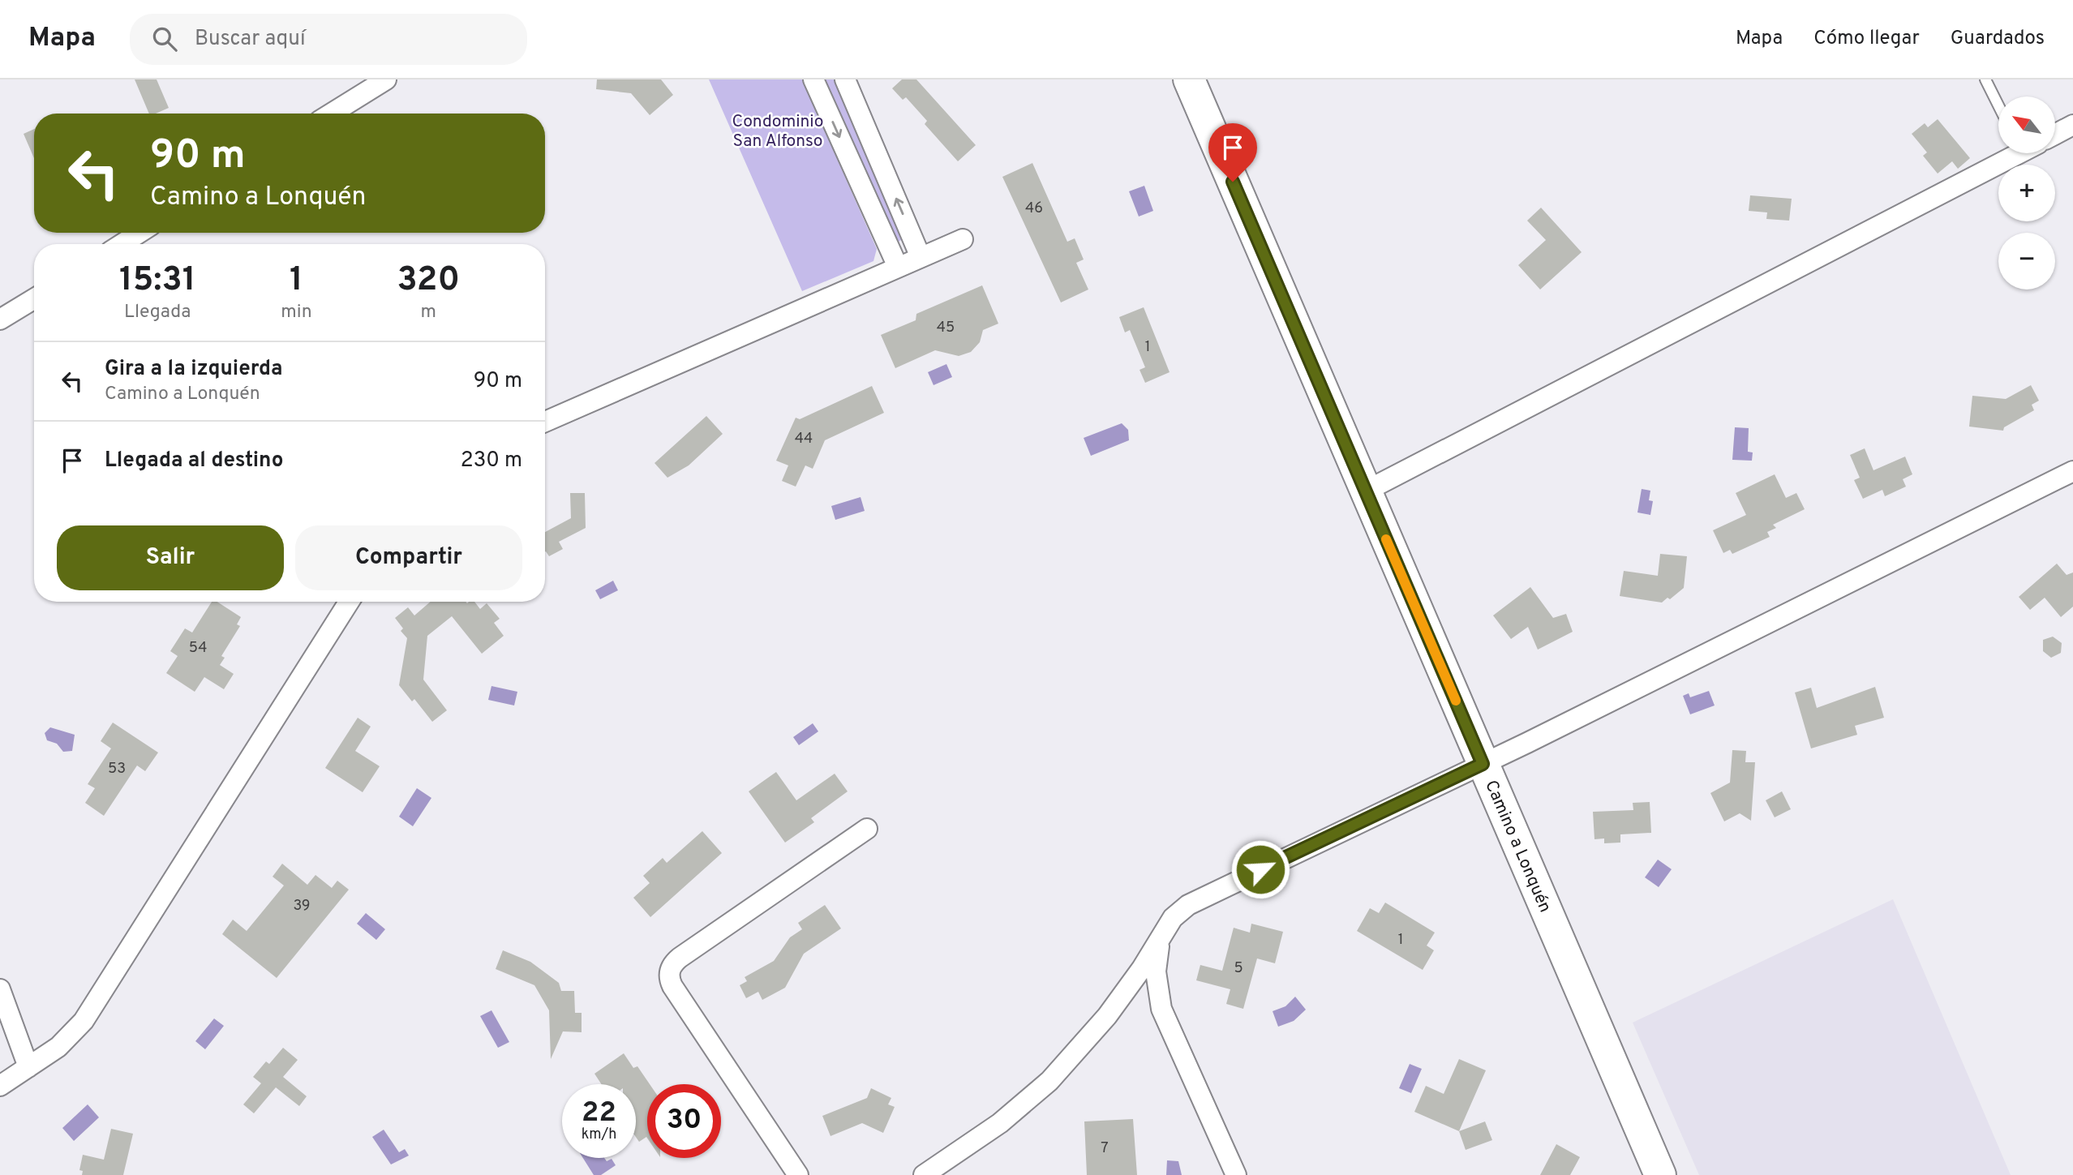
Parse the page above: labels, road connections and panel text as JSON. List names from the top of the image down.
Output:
{
  "streets": {
    "main road": ["Camino a Lonquén"]
  },
  "parks": ["Condominio San Alfonso"],
  "house_numbers": [
    "46",
    "45",
    "1",
    "44",
    "54",
    "53",
    "39",
    "1",
    "5",
    "7"
  ],
  "north": "top left",
  "page": {
    "header": "Mapa",
    "search": "Buscar aquí",
    "nav": ["Mapa", "Cómo llegar", "Guardados"],
    "map_buttons": ["+", "−"],
    "turn": ["90 m", "Camino a Lonquén"],
    "eta": [
      "15:31",
      "Llegada",
      "1",
      "min",
      "320",
      "m"
    ],
    "list": [
      {
        "name": "Gira a la izquierda",
        "note": "Camino a Lonquén",
        "value": "90 m"
      },
      {
        "name": "Llegada al destino",
        "value": "230 m"
      }
    ],
    "buttons": ["Salir", "Compartir"],
    "speed": "22 km/h",
    "limit": "30"
  }
}
